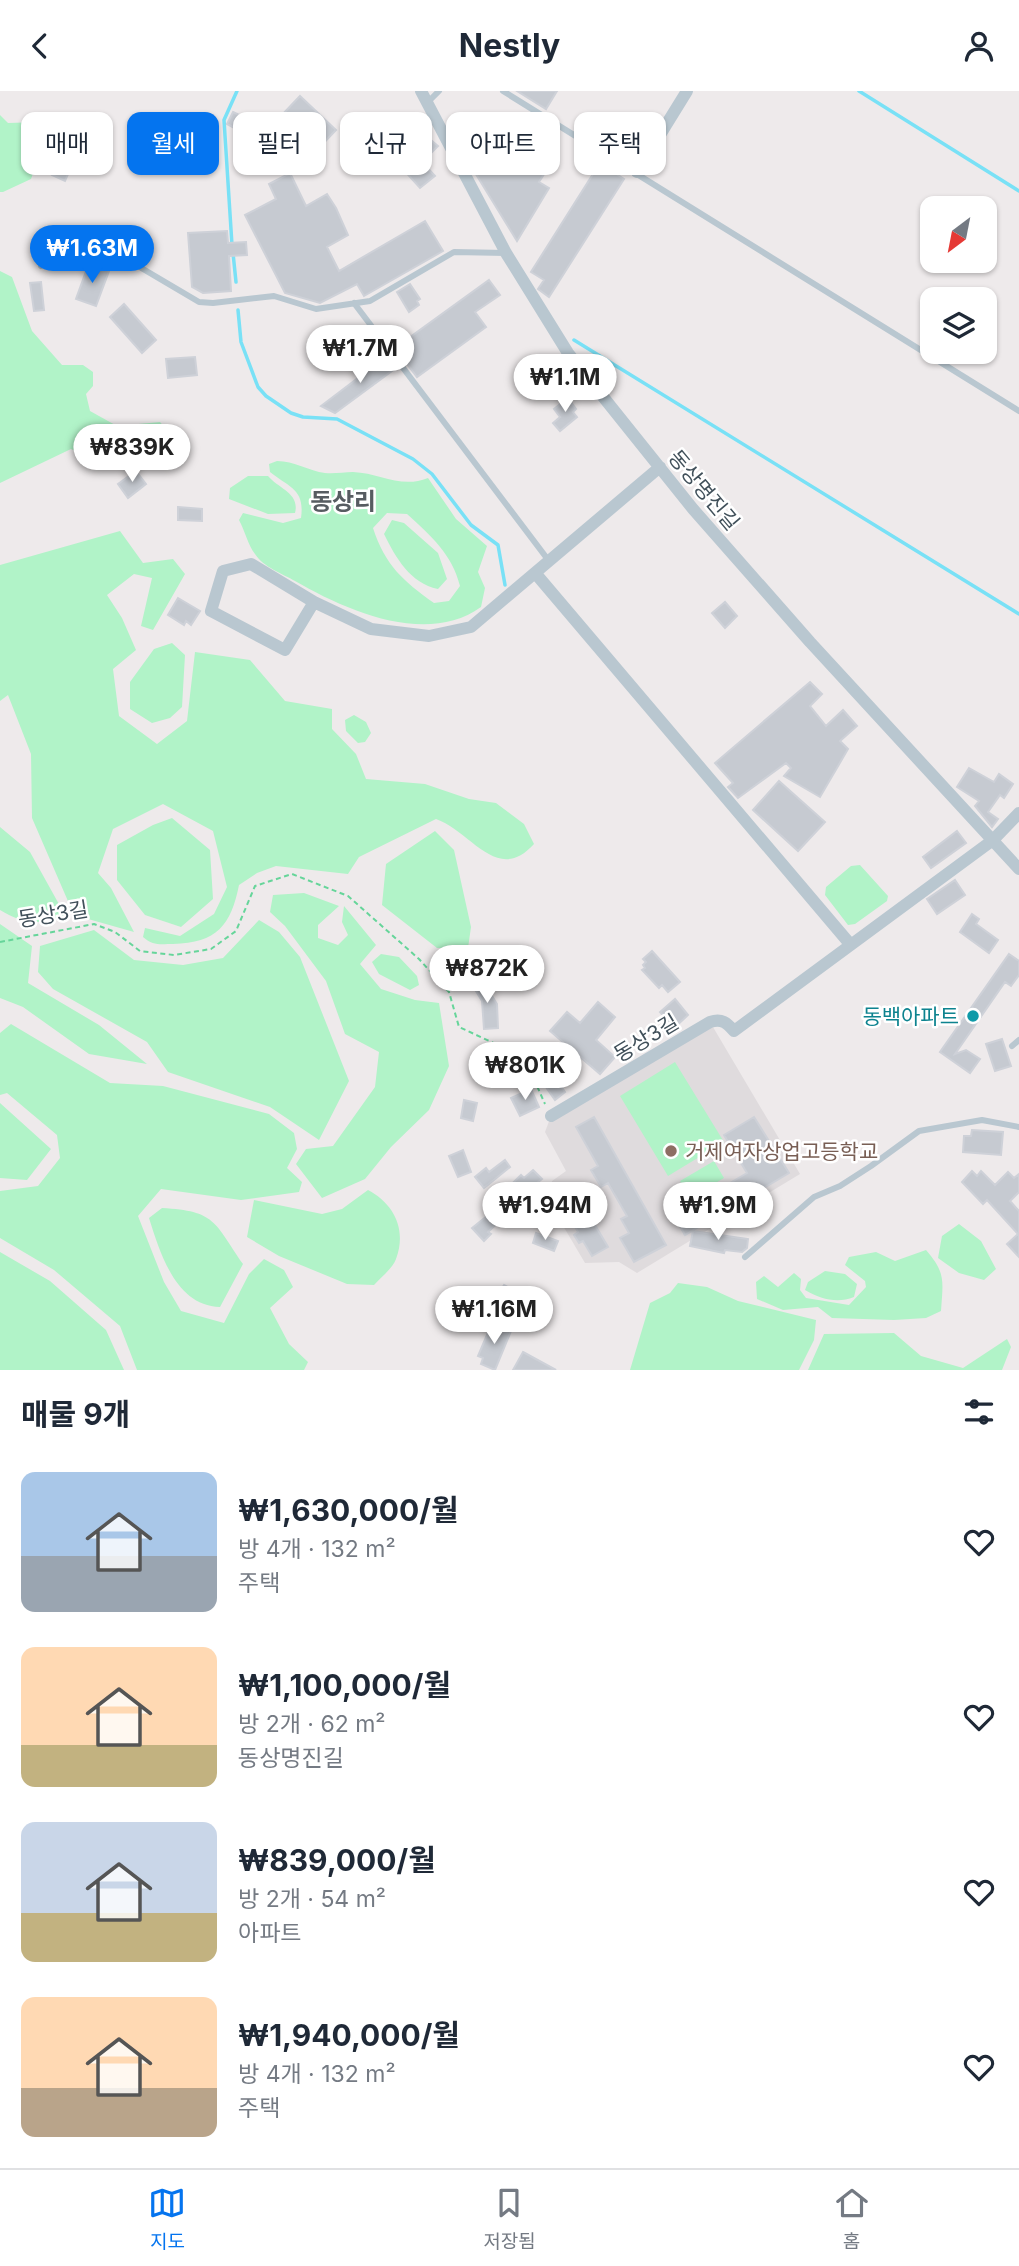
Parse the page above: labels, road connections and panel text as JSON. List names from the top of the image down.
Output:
{
  "streets": {
    "street": ["동상명진길", "동상3길"]
  },
  "crossings": [
    ["동상명진길", "동상3길"]
  ],
  "districts": ["동상리"],
  "places": ["동백아파트", "거제여자상업고등학교"],
  "north": "bottom left",
  "page": {
    "header": "Nestly",
    "chip": [
      "매매",
      "월세",
      "필터",
      "신규",
      "아파트",
      "주택"
    ],
    "price": [
      "₩1.63M",
      "₩1.7M",
      "₩1.1M",
      "₩839K",
      "₩872K",
      "₩801K",
      "₩1.94M",
      "₩1.9M",
      "₩1.16M"
    ],
    "heading": "매물 9개",
    "list": [
      {
        "name": "₩1,630,000/월",
        "note": "방 4개 · 132 m² · 주택"
      },
      {
        "name": "₩1,100,000/월",
        "note": "방 2개 · 62 m² · 동상명진길"
      },
      {
        "name": "₩839,000/월",
        "note": "방 2개 · 54 m² · 아파트"
      },
      {
        "name": "₩1,940,000/월",
        "note": "방 4개 · 132 m² · 주택"
      }
    ],
    "tabs": ["지도", "저장됨", "홈"]
  }
}
